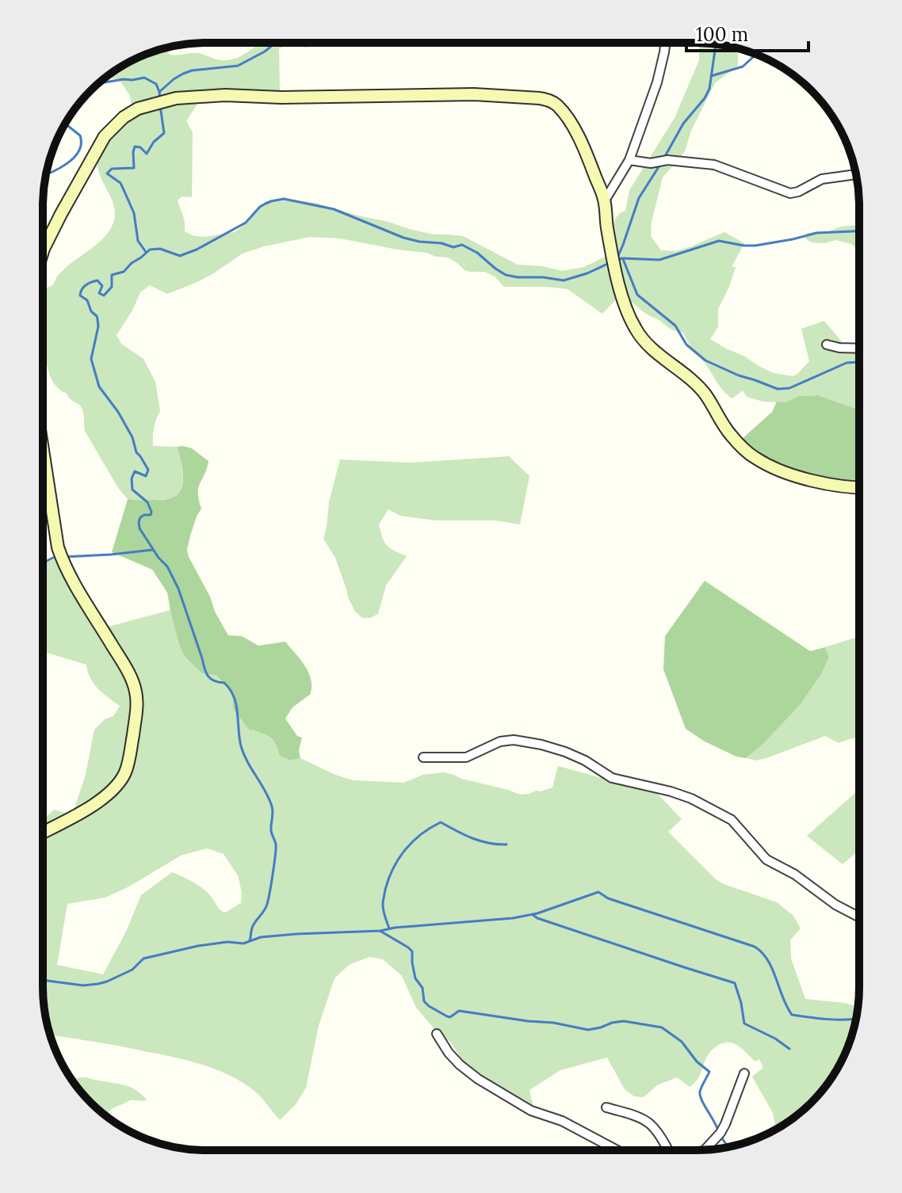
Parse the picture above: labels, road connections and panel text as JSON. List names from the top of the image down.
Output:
{
  "scale_bar": "100 m"
}
